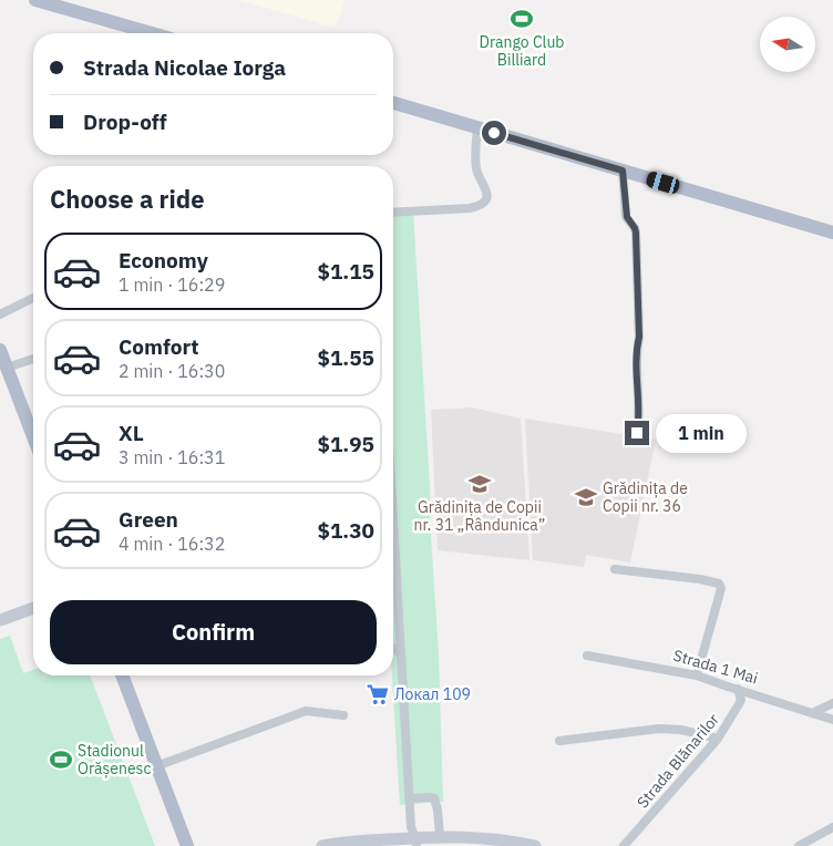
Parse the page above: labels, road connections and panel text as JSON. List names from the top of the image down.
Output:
{
  "streets": {
    "street": ["Strada 1 Mai", "Strada Blănarilor"]
  },
  "crossings": [
    ["Strada 1 Mai", "Strada Blănarilor"]
  ],
  "places": {
    "sports": ["Drango Club Billiard", "Stadionul Orășenesc"],
    "school or university": ["Grădinița de Copii nr. 31 „Rândunica”", "Grădinița de Copii nr. 36"],
    "supermarket": ["Локал 109"]
  },
  "north": "left",
  "page": {
    "banner": ["Strada Nicolae Iorga", "Drop-off"],
    "heading": "Choose a ride",
    "list": [
      {
        "name": "Economy",
        "note": "1 min · 16:29",
        "value": "$1.15"
      },
      {
        "name": "Comfort",
        "note": "2 min · 16:30",
        "value": "$1.55"
      },
      {
        "name": "XL",
        "note": "3 min · 16:31",
        "value": "$1.95"
      },
      {
        "name": "Green",
        "note": "4 min · 16:32",
        "value": "$1.30"
      }
    ],
    "bubble": "1 min",
    "buttons": "Confirm"
  }
}
